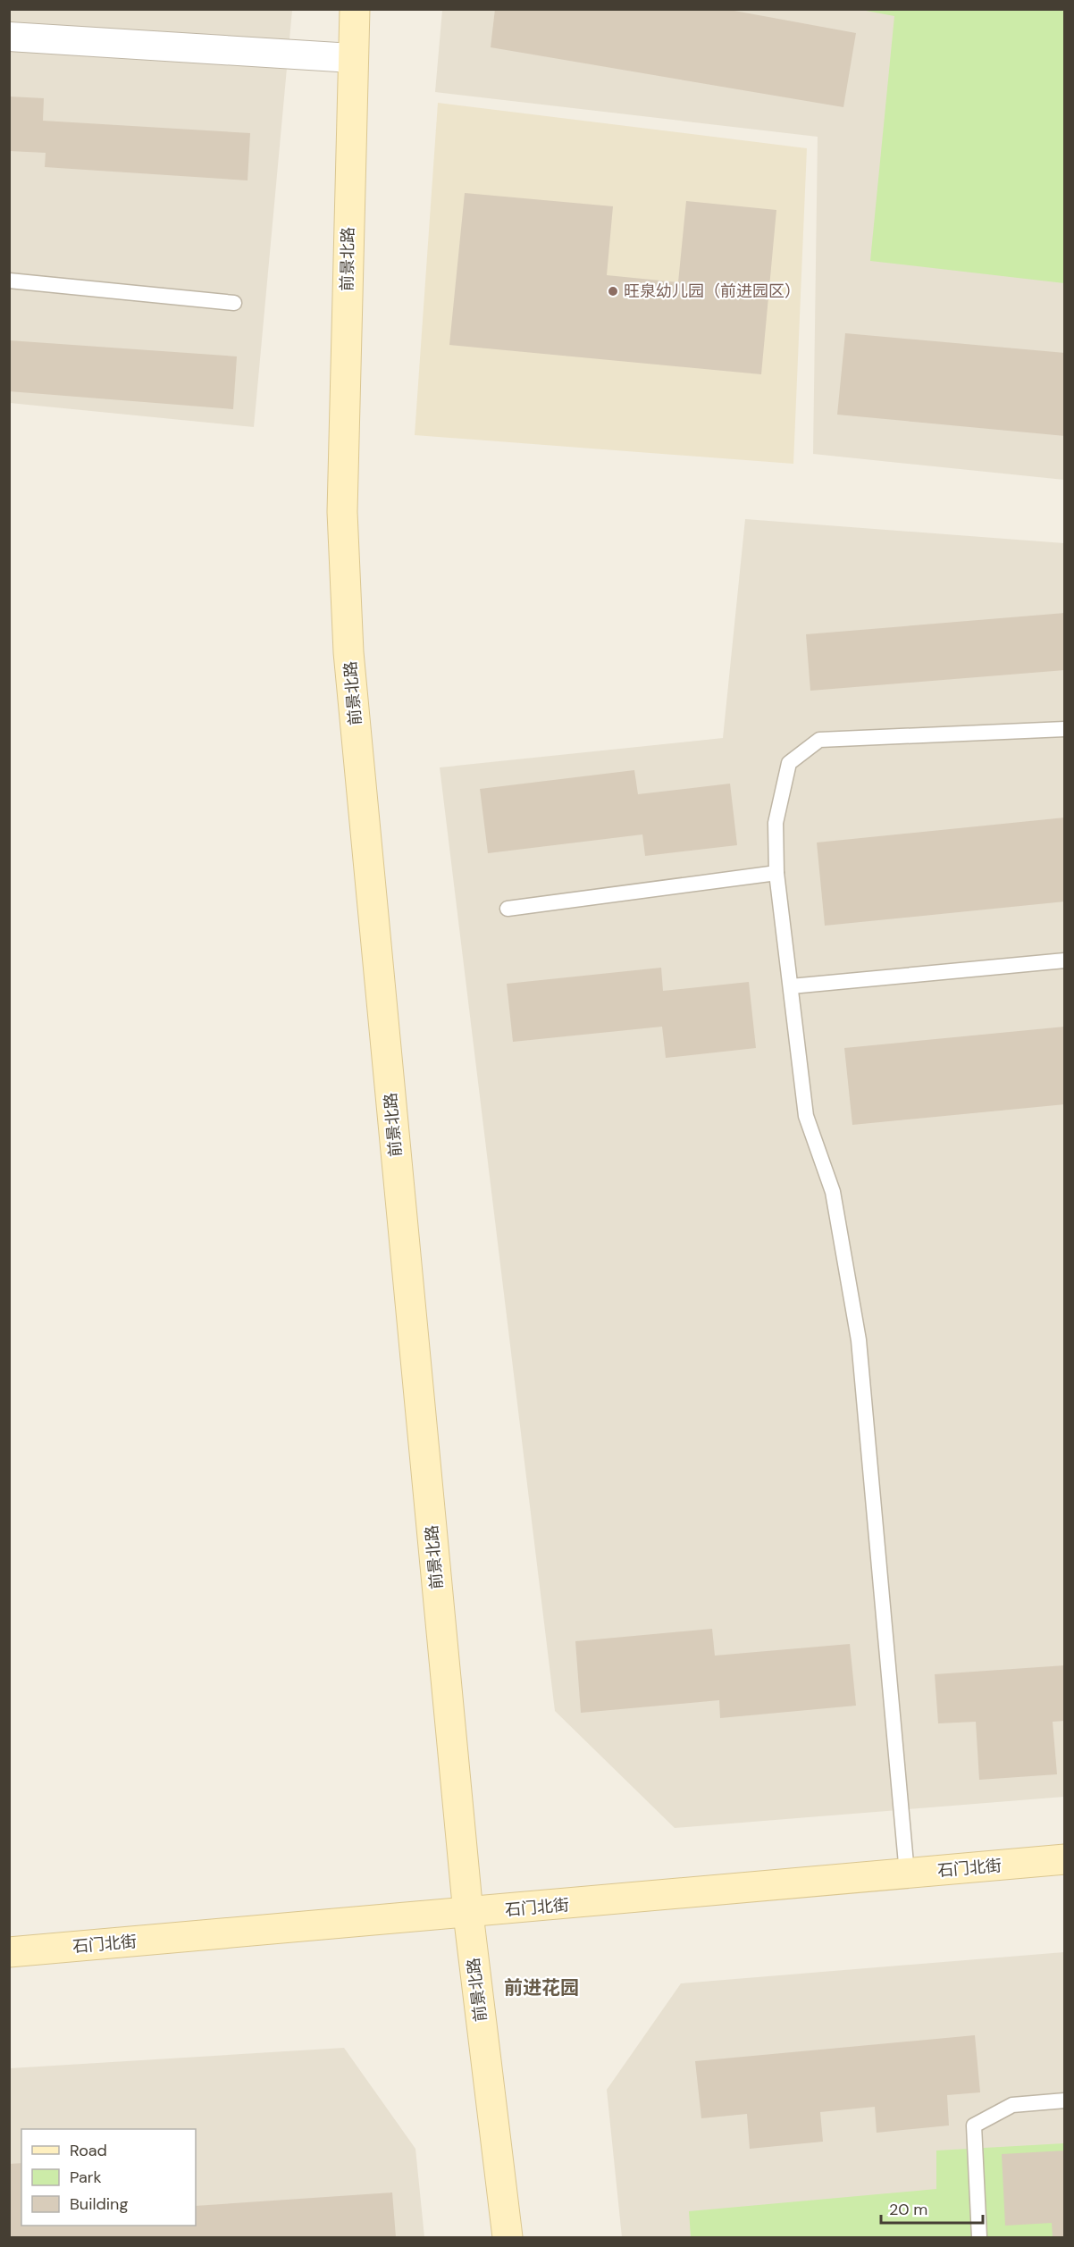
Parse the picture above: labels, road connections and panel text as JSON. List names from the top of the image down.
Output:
{
  "streets": {
    "street": ["前景北路", "石门北街"]
  },
  "crossings": [
    ["前景北路", "石门北街"]
  ],
  "districts": ["前进花园"],
  "places": ["旺泉幼儿园（前进园区）"],
  "legend": ["Road", "Park", "Building"],
  "scale_bar": "20 m"
}
